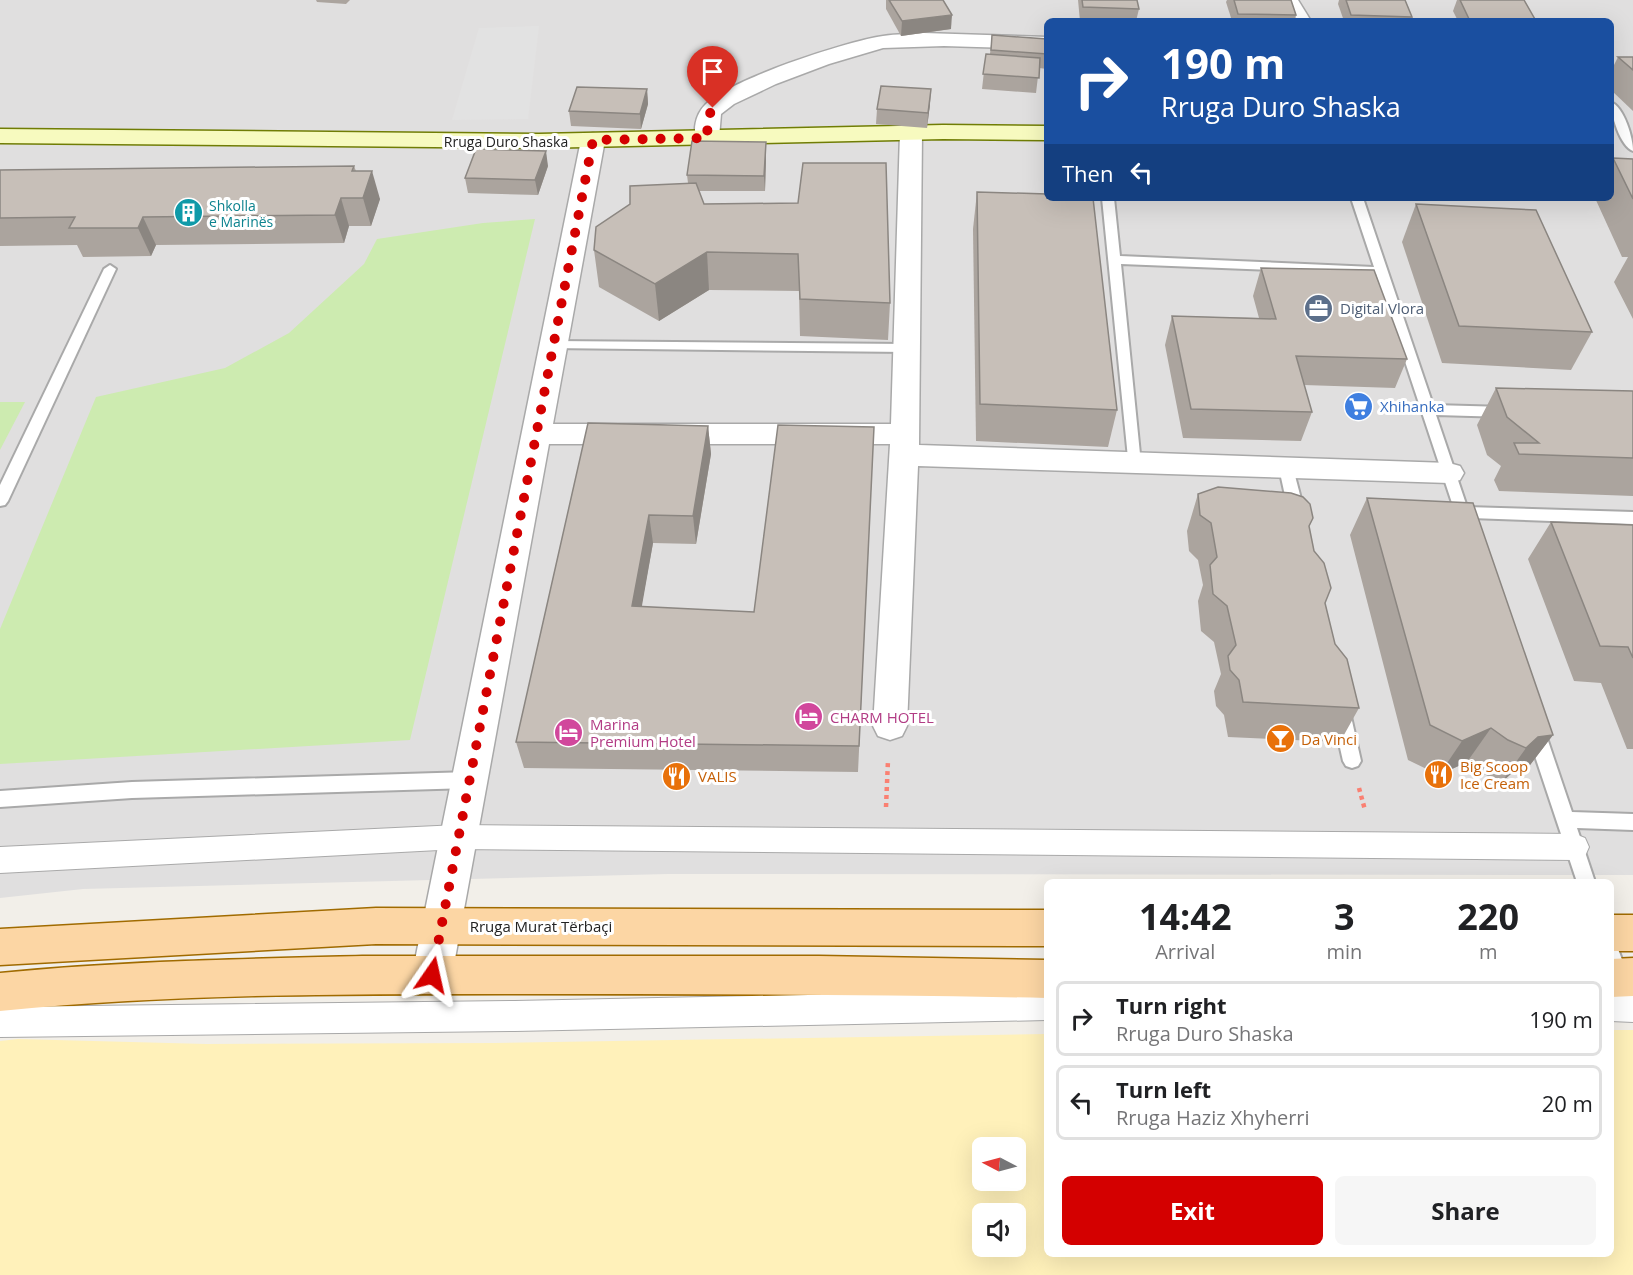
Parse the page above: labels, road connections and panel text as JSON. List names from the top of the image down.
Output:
{
  "streets": {
    "main road": ["Rruga Duro Shaska", "Rruga Murat Tërbaçi"]
  },
  "places": {
    "building": ["Shkolla e Marinës"],
    "office": ["Digital Vlora"],
    "supermarket": ["Xhihanka"],
    "hotel": ["CHARM HOTEL", "Marina Premium Hotel"],
    "bar": ["Da Vinci"],
    "restaurant": ["Big Scoop Ice Cream", "VALIS"]
  },
  "north": "left",
  "page": {
    "turn": ["190 m", "Rruga Duro Shaska"],
    "then": "Then",
    "eta": [
      "14:42",
      "Arrival",
      "3",
      "min",
      "220",
      "m"
    ],
    "list": [
      {
        "name": "Turn right",
        "note": "Rruga Duro Shaska",
        "value": "190 m"
      },
      {
        "name": "Turn left",
        "note": "Rruga Haziz Xhyherri",
        "value": "20 m"
      }
    ],
    "buttons": ["Exit", "Share"]
  }
}
